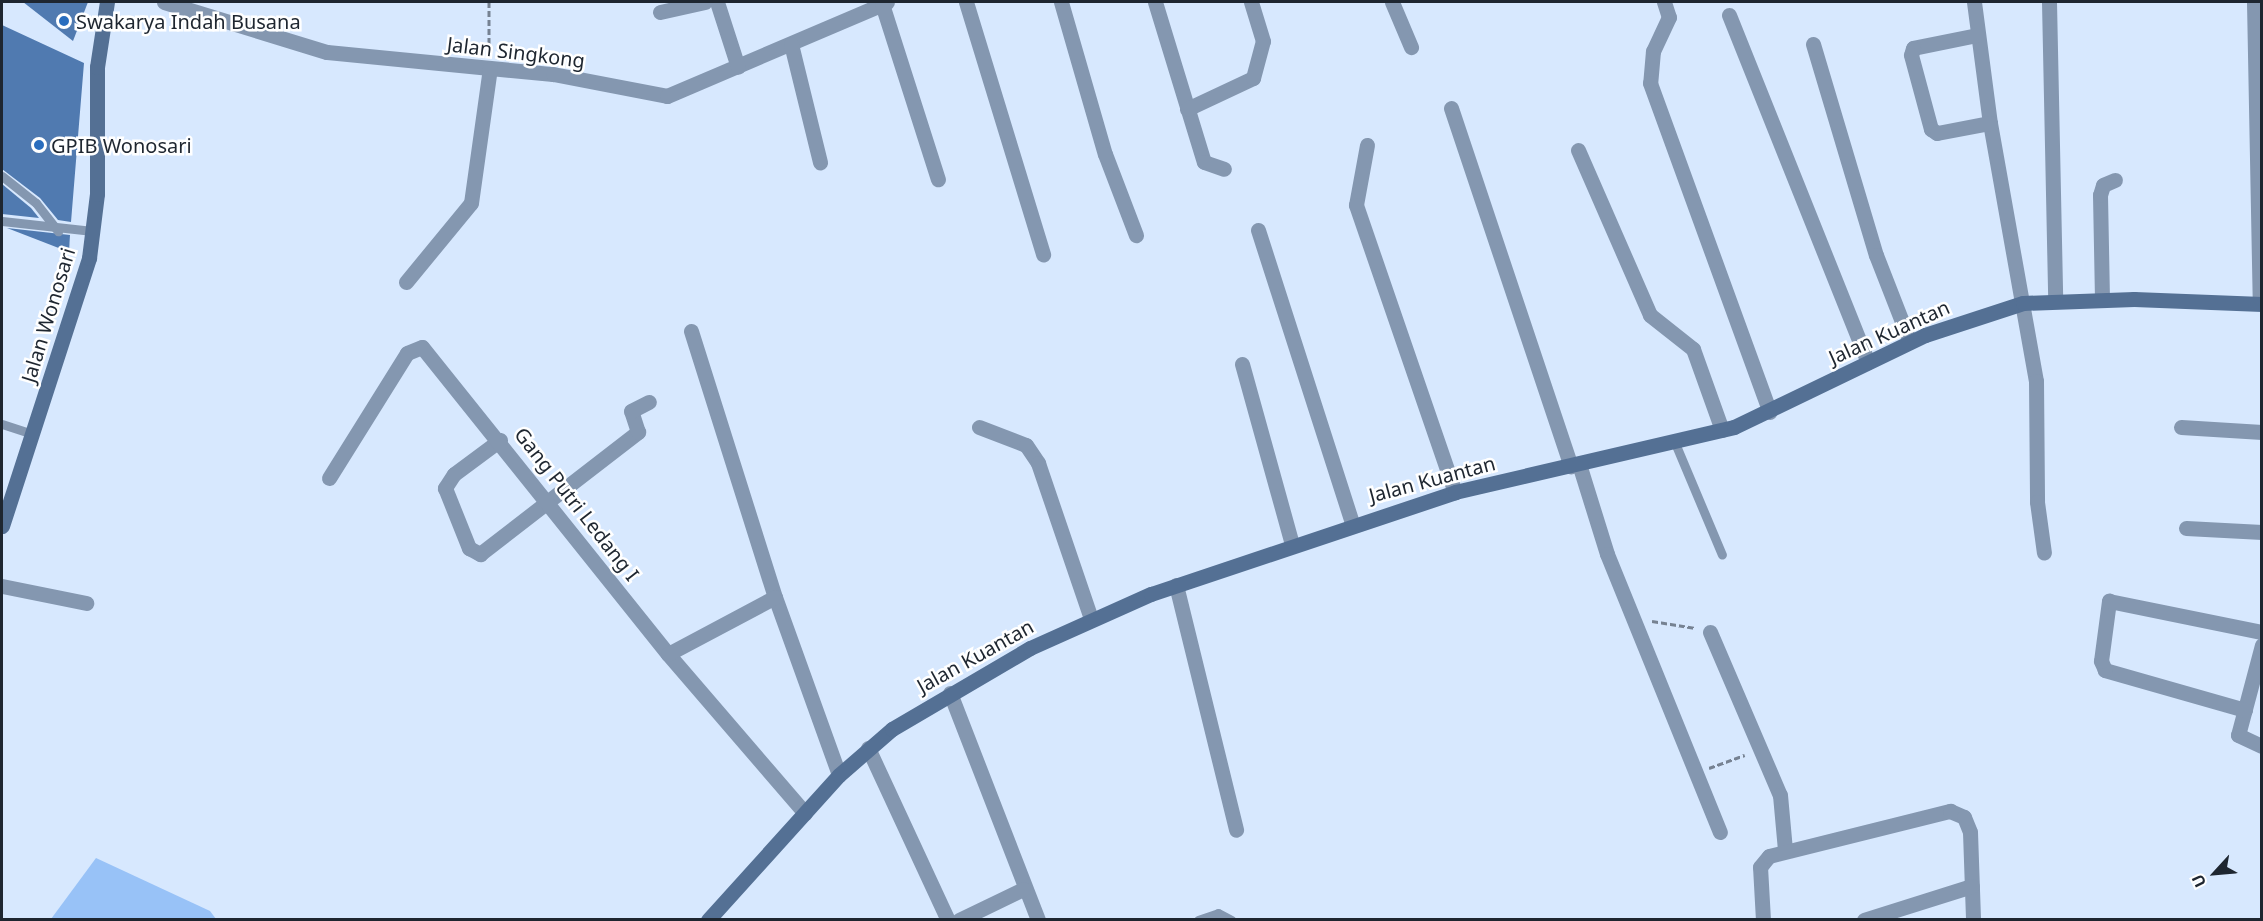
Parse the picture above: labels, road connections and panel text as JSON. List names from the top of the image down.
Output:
{
  "streets": {
    "street": [
      "Jalan Singkong",
      "Jalan Wonosari",
      "Jalan Kuantan",
      "Gang Putri Ledang I"
    ]
  },
  "crossings": [
    ["Jalan Kuantan", "Gang Putri Ledang I"]
  ],
  "places": ["Swakarya Indah Busana", "GPIB Wonosari"],
  "north": "bottom left"
}
